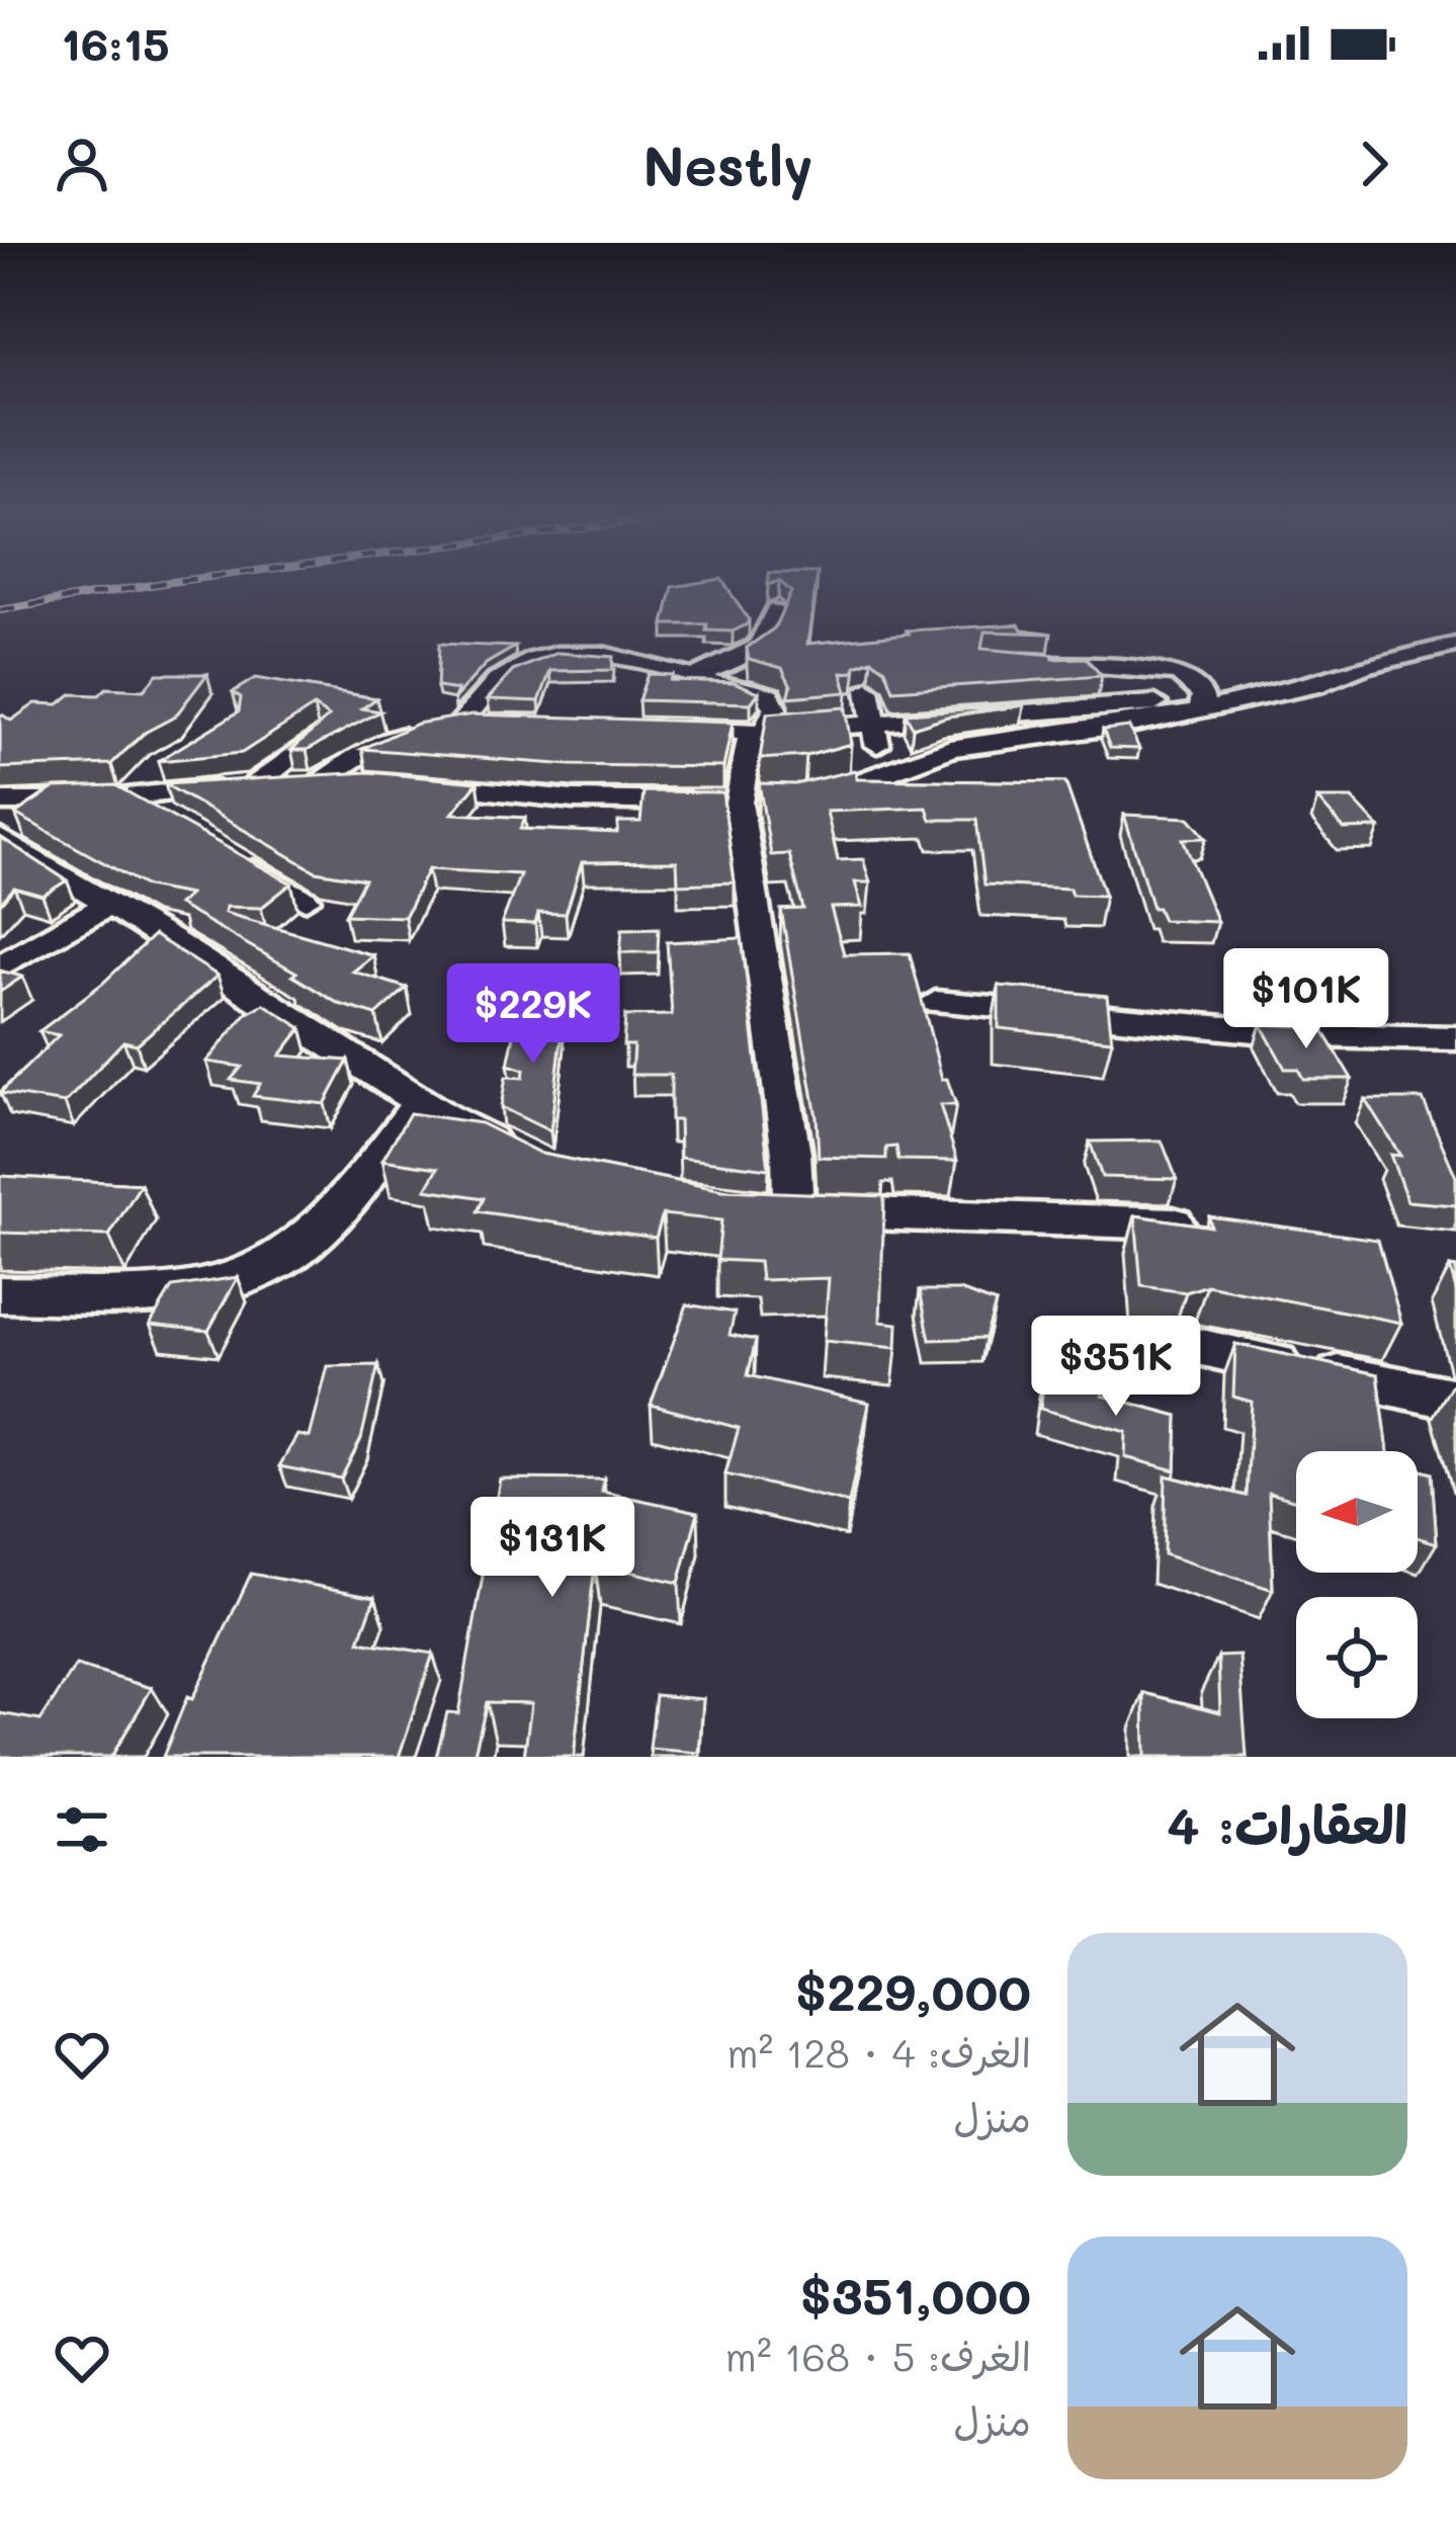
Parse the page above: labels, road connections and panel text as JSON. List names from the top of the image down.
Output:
{
  "north": "left",
  "page": {
    "status": "16:15",
    "header": "Nestly",
    "price": [
      "$101K",
      "$229K",
      "$351K",
      "$131K"
    ],
    "heading": "العقارات: 4",
    "list": [
      {
        "name": "$229,000",
        "note": "الغرف: 4 · 128 m² · منزل"
      },
      {
        "name": "$351,000",
        "note": "الغرف: 5 · 168 m² · منزل"
      }
    ]
  }
}
